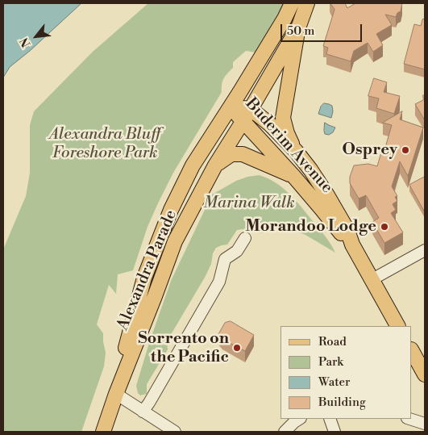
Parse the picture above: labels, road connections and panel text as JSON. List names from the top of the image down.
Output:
{
  "streets": {
    "main road": ["Buderim Avenue", "Alexandra Parade"]
  },
  "crossings": [
    ["Buderim Avenue", "Alexandra Parade"]
  ],
  "parks": ["Alexandra Bluff Foreshore Park", "Marina Walk"],
  "places": ["Osprey", "Morandoo Lodge", "Sorrento on the Pacific"],
  "legend": [
    "Road",
    "Park",
    "Water",
    "Building"
  ],
  "scale_bar": "50 m",
  "north": "bottom left"
}
